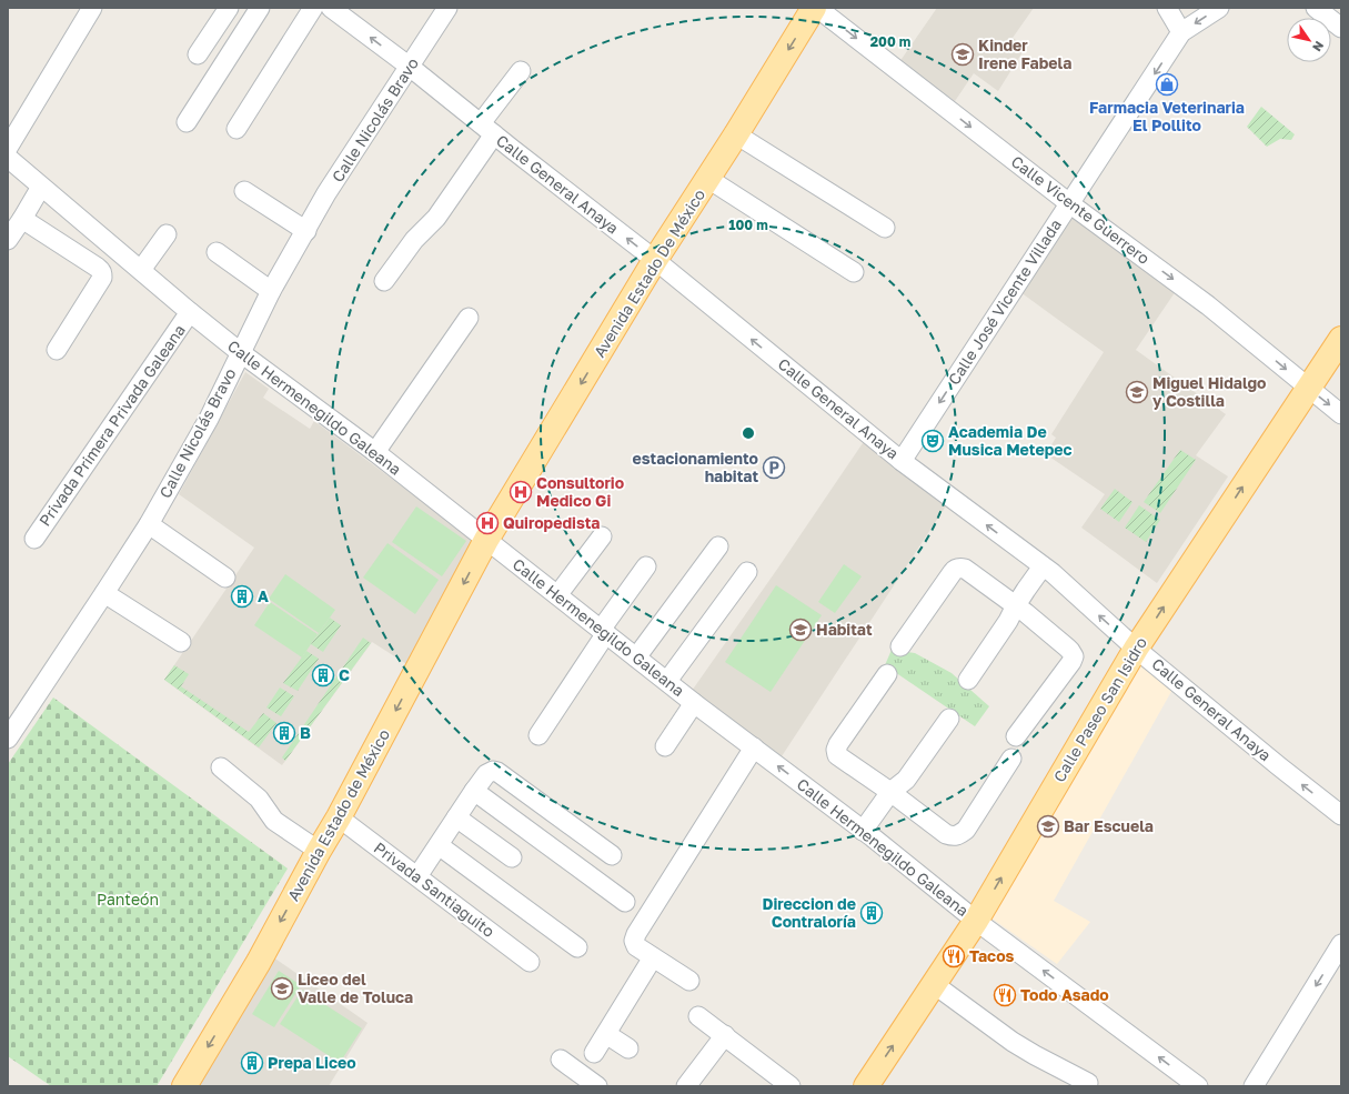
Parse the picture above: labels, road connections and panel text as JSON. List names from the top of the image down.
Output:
{
  "streets": {
    "main road": ["Avenida Estado De México", "Calle Paseo San Isidro", "Avenida Estado de México"],
    "street": [
      "Calle Nicolás Bravo",
      "Calle General Anaya",
      "Calle Vicente Guerrero",
      "Calle José Vicente Villada",
      "Calle Hermenegildo Galeana",
      "Privada Primera Privada Galeana",
      "Privada Santiaguito"
    ]
  },
  "crossings": [
    ["Calle Nicolás Bravo", "Calle General Anaya"],
    ["Calle Nicolás Bravo", "Calle Hermenegildo Galeana"],
    ["Calle General Anaya", "Avenida Estado De México"],
    ["Calle General Anaya", "Calle José Vicente Villada"],
    ["Calle General Anaya", "Calle Paseo San Isidro"],
    ["Calle Vicente Guerrero", "Calle José Vicente Villada"],
    ["Calle Vicente Guerrero", "Calle Paseo San Isidro"],
    ["Avenida Estado De México", "Calle Hermenegildo Galeana"],
    ["Avenida Estado De México", "Avenida Estado de México"],
    ["Calle Hermenegildo Galeana", "Privada Primera Privada Galeana"],
    ["Calle Hermenegildo Galeana", "Calle Paseo San Isidro"],
    ["Calle Hermenegildo Galeana", "Avenida Estado de México"],
    ["Avenida Estado de México", "Privada Santiaguito"]
  ],
  "one_way": [
    "Calle General Anaya",
    "Calle Vicente Guerrero",
    "Avenida Estado De México",
    "Calle José Vicente Villada",
    "Calle Paseo San Isidro",
    "Avenida Estado de México"
  ],
  "parks": ["Panteón"],
  "places": {
    "school or university": [
      "Kinder Irene Fabela",
      "Miguel Hidalgo y Costilla",
      "Habitat",
      "Bar Escuela",
      "Liceo del Valle de Toluca"
    ],
    "shop": ["Farmacia Veterinaria El Pollito"],
    "theatre": ["Academia De Musica Metepec"],
    "parking": ["estacionamiento habitat"],
    "hospital": ["Consultorio Medico Gi", "Quiropedista"],
    "building": [
      "A",
      "C",
      "B",
      "Direccion de Contraloría",
      "Prepa Liceo"
    ],
    "restaurant": ["Tacos", "Todo Asado"]
  },
  "north": "bottom right",
  "rings": ["200 m", "100 m"]
}
